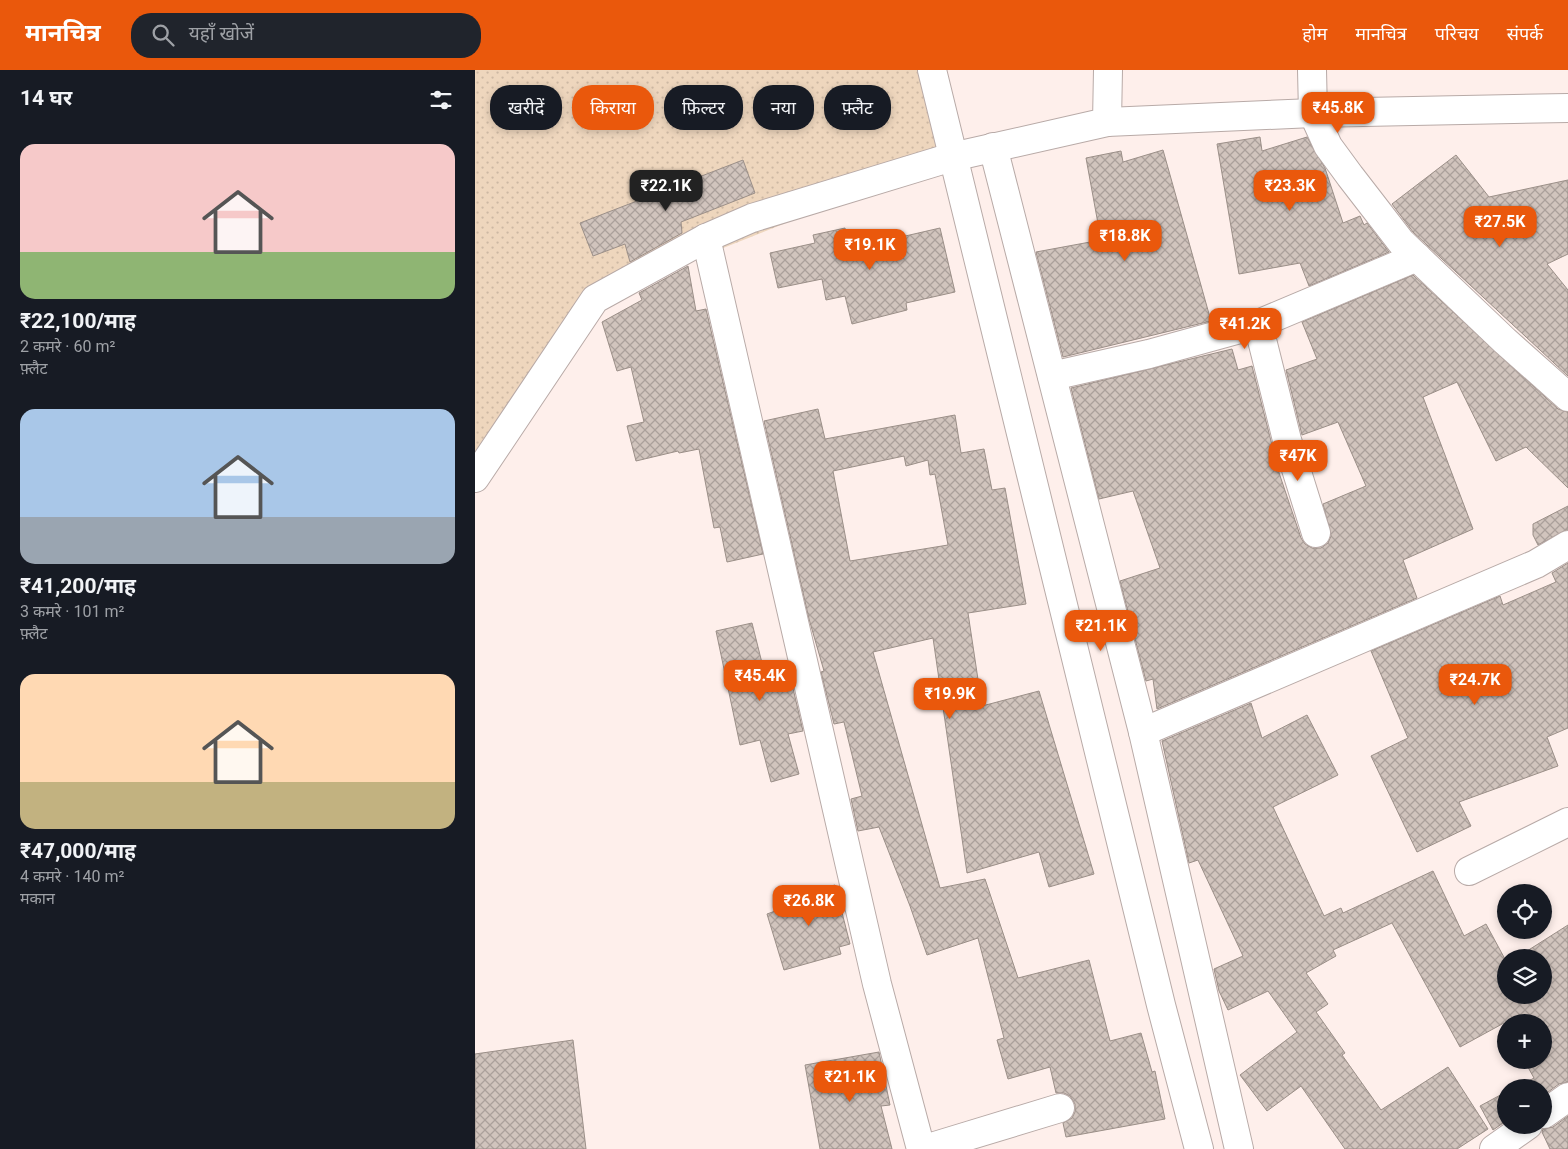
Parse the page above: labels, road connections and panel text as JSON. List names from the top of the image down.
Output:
{
  "page": {
    "header": "मानचित्र",
    "search": "यहाँ खोजें",
    "nav": [
      "होम",
      "मानचित्र",
      "परिचय",
      "संपर्क"
    ],
    "heading": "14 घर",
    "chip": [
      "खरीदें",
      "किराया",
      "फ़िल्टर",
      "नया",
      "फ़्लैट"
    ],
    "price": [
      "₹45.8K",
      "₹22.1K",
      "₹23.3K",
      "₹27.5K",
      "₹18.8K",
      "₹19.1K",
      "₹41.2K",
      "₹47K",
      "₹21.1K",
      "₹45.4K",
      "₹24.7K",
      "₹19.9K",
      "₹26.8K",
      "₹21.1K"
    ],
    "list": [
      {
        "name": "₹22,100/माह",
        "note": "2 कमरे · 60 m² · फ़्लैट"
      },
      {
        "name": "₹41,200/माह",
        "note": "3 कमरे · 101 m² · फ़्लैट"
      },
      {
        "name": "₹47,000/माह",
        "note": "4 कमरे · 140 m² · मकान"
      }
    ],
    "map_buttons": ["+", "−"]
  }
}
